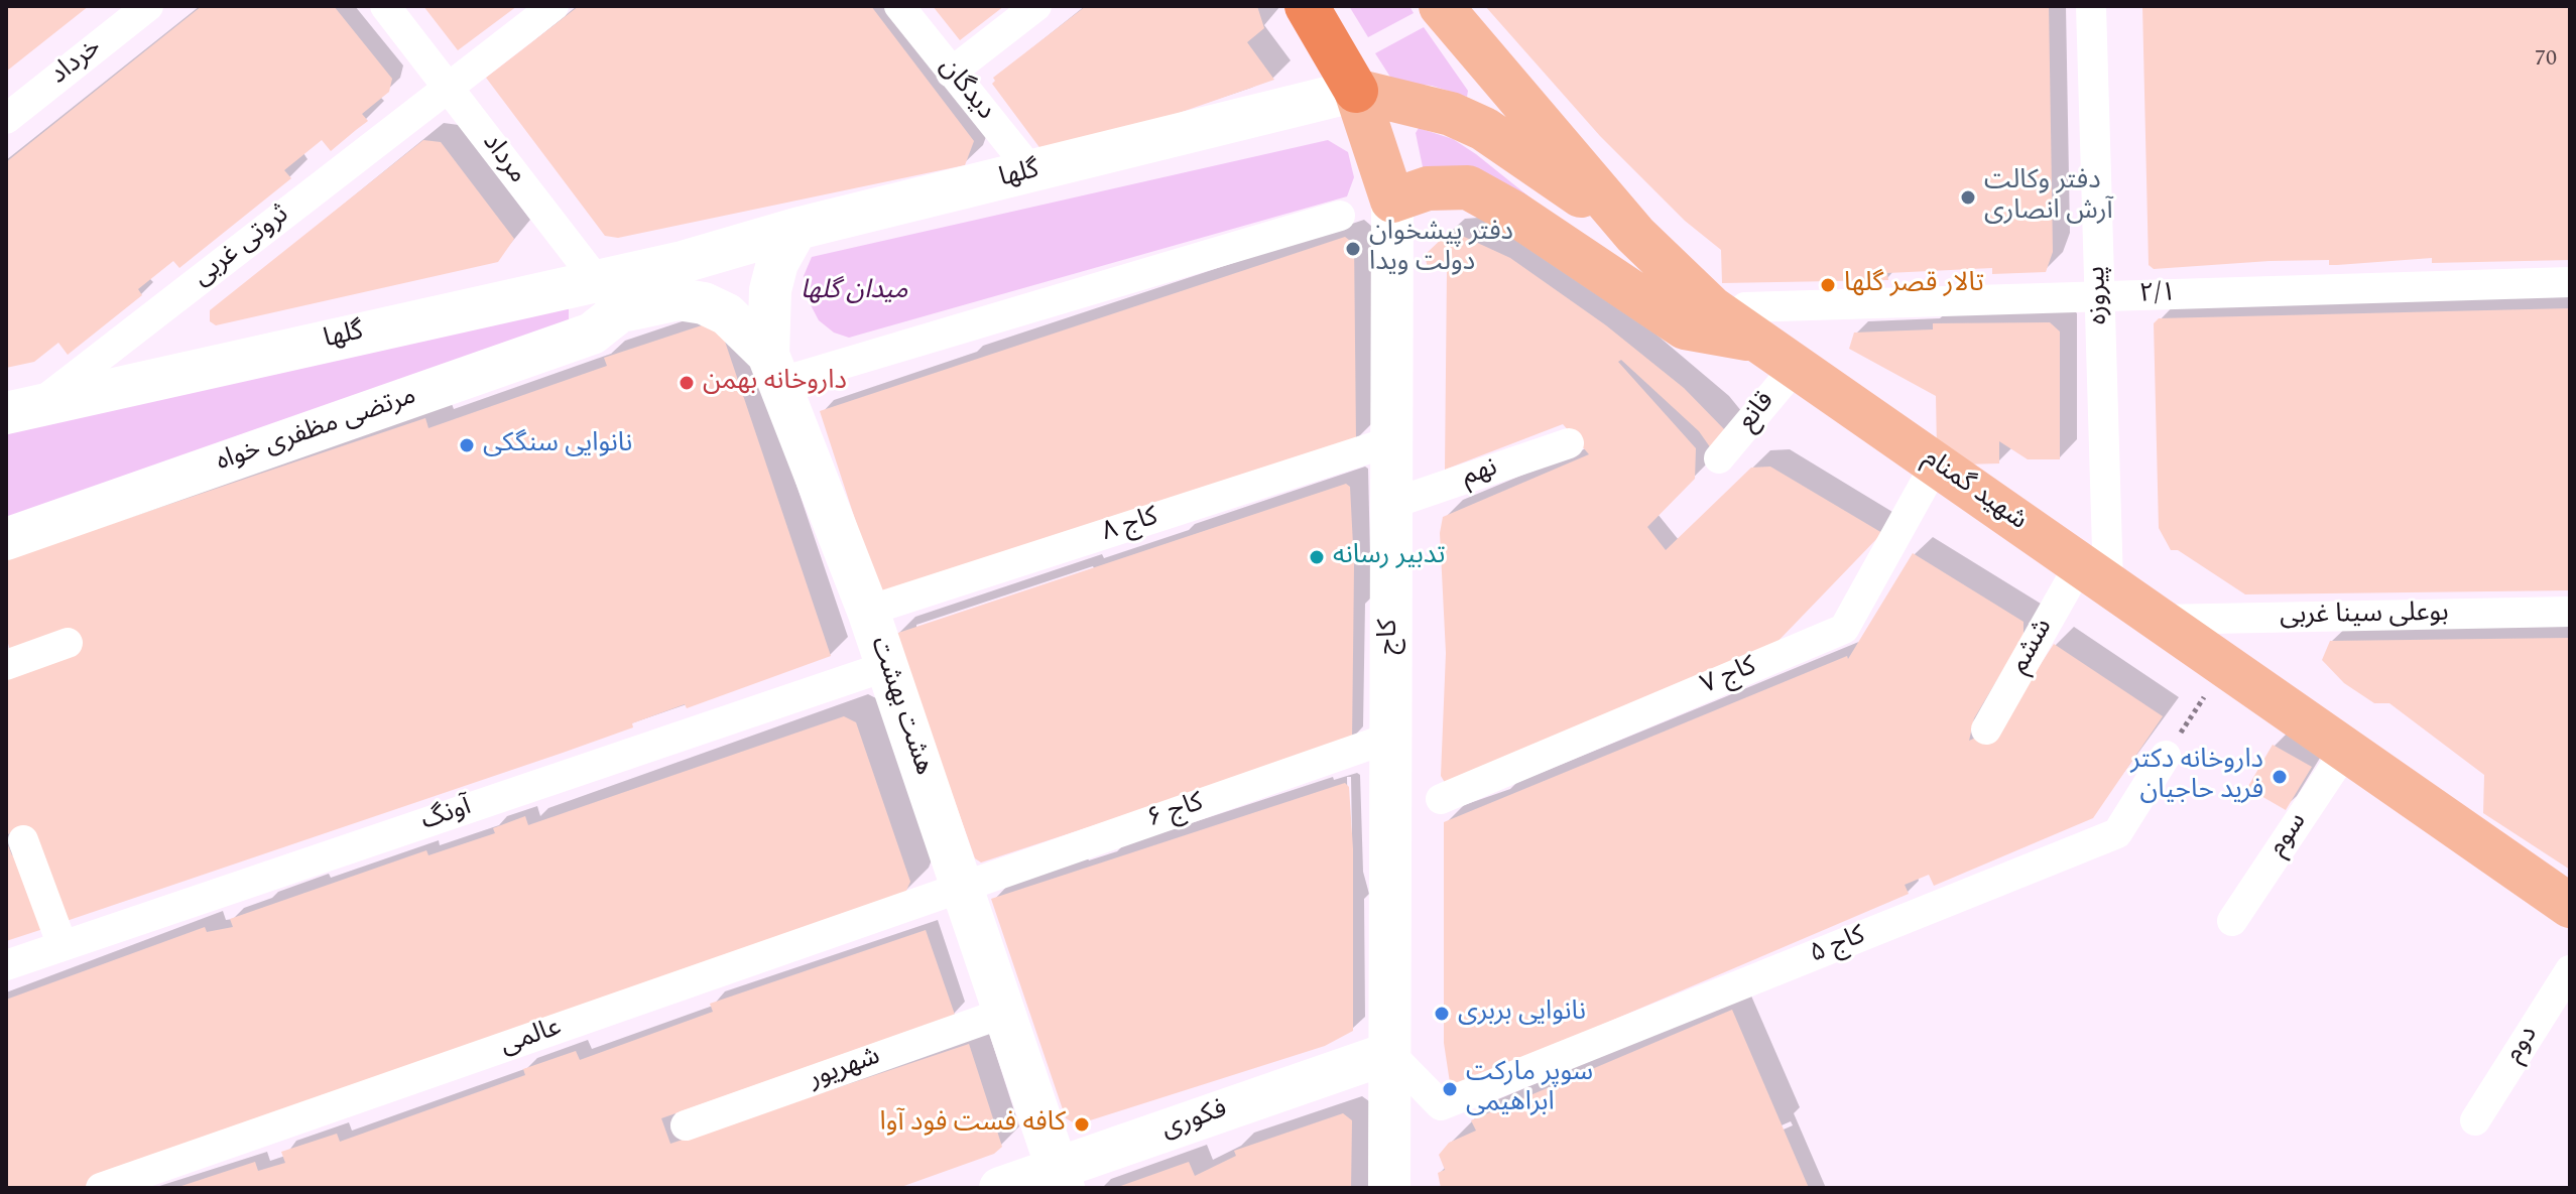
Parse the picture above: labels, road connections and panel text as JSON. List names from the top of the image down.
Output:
{
  "streets": {
    "main road": [
      "گلها",
      "مرتضی مظفری خواه",
      "شهید گمنام",
      "کاج",
      "هشت بهشت",
      "فکوری"
    ],
    "street": [
      "خرداد",
      "دیدگان",
      "مرداد",
      "ثروتی غربی",
      "پیروزه",
      "۲/۱",
      "قانع",
      "نهم",
      "کاج ۸",
      "بوعلی سینا غربی",
      "ششم",
      "کاج ۷",
      "کاج ۶",
      "آونگ",
      "سوم",
      "کاج ۵",
      "عالمی",
      "دوم",
      "شهریور"
    ]
  },
  "crossings": [
    ["دیدگان", "گلها"],
    ["مرداد", "گلها"],
    ["مرداد", "ثروتی غربی"],
    ["مرداد", "مرتضی مظفری خواه"],
    ["گلها", "ثروتی غربی"],
    ["گلها", "مرتضی مظفری خواه"],
    ["گلها", "کاج"],
    ["گلها", "هشت بهشت"],
    ["پیروزه", "۲/۱"],
    ["پیروزه", "شهید گمنام"],
    ["پیروزه", "ششم"],
    ["۲/۱", "شهید گمنام"],
    ["قانع", "شهید گمنام"],
    ["نهم", "کاج"],
    ["شهید گمنام", "بوعلی سینا غربی"],
    ["شهید گمنام", "ششم"],
    ["شهید گمنام", "کاج ۷"],
    ["شهید گمنام", "سوم"],
    ["کاج ۸", "کاج"],
    ["کاج ۸", "هشت بهشت"],
    ["کاج", "کاج ۶"],
    ["کاج", "کاج ۵"],
    ["کاج", "فکوری"],
    ["هشت بهشت", "کاج ۶"],
    ["هشت بهشت", "آونگ"],
    ["هشت بهشت", "عالمی"],
    ["هشت بهشت", "شهریور"],
    ["هشت بهشت", "فکوری"],
    ["کاج ۶", "عالمی"],
    ["کاج ۵", "فکوری"]
  ],
  "parks": ["میدان گلها"],
  "places": [
    "دفتر وکالت آرش انصاری",
    "دفتر پیشخوان دولت ویدا",
    "تالار قصر گلها",
    "داروخانه بهمن",
    "نانوایی سنگکی",
    "تدبیر رسانه",
    "داروخانه دکتر فرید حاجیان",
    "نانوایی بربری",
    "سوپر مارکت ابراهیمی",
    "کافه فست فود آوا"
  ],
  "house_numbers": ["70"]
}
